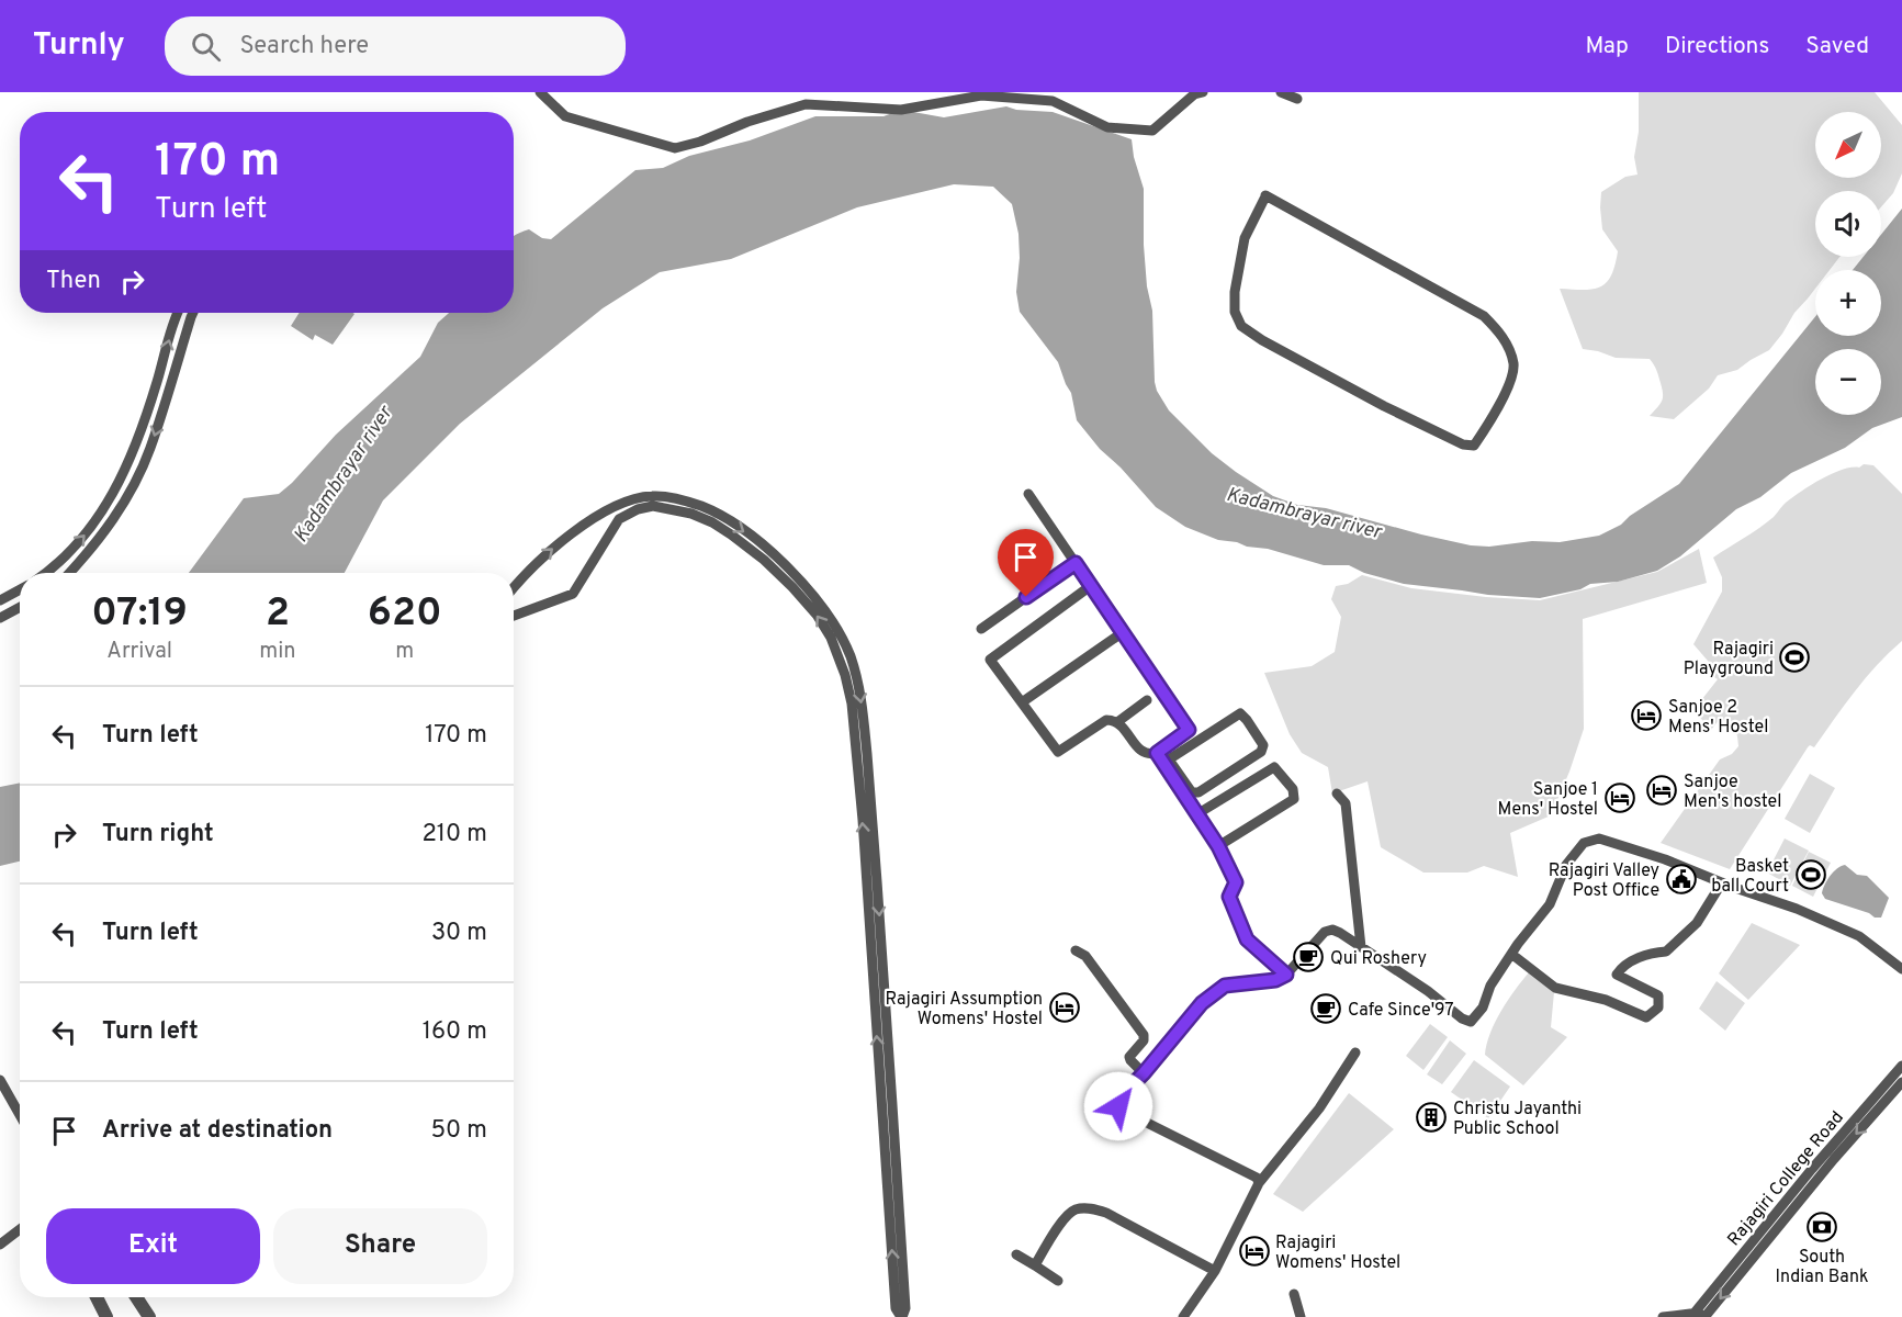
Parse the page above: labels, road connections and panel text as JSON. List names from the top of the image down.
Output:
{
  "streets": {
    "street": ["Rajagiri College Road"]
  },
  "water": ["Kadambrayar river"],
  "places": {
    "sports": ["Rajagiri Playground", "Basket ball Court"],
    "hotel": [
      "Sanjoe 2 Mens' Hostel",
      "Sanjoe Men's hostel",
      "Sanjoe 1 Mens' Hostel",
      "Rajagiri Assumption Womens' Hostel",
      "Rajagiri Womens' Hostel"
    ],
    "public building": ["Rajagiri Valley Post Office"],
    "cafe": ["Qui Roshery", "Cafe Since'97"],
    "building": ["Christu Jayanthi Public School"],
    "bank": ["South Indian Bank"]
  },
  "north": "bottom left",
  "page": {
    "header": "Turnly",
    "search": "Search here",
    "nav": ["Map", "Directions", "Saved"],
    "map_buttons": ["+", "−"],
    "turn": ["170 m", "Turn left"],
    "then": "Then",
    "eta": [
      "07:19",
      "Arrival",
      "2",
      "min",
      "620",
      "m"
    ],
    "list": [
      {
        "name": "Turn left",
        "value": "170 m"
      },
      {
        "name": "Turn right",
        "value": "210 m"
      },
      {
        "name": "Turn left",
        "value": "30 m"
      },
      {
        "name": "Turn left",
        "value": "160 m"
      },
      {
        "name": "Arrive at destination",
        "value": "50 m"
      }
    ],
    "buttons": ["Exit", "Share"]
  }
}
